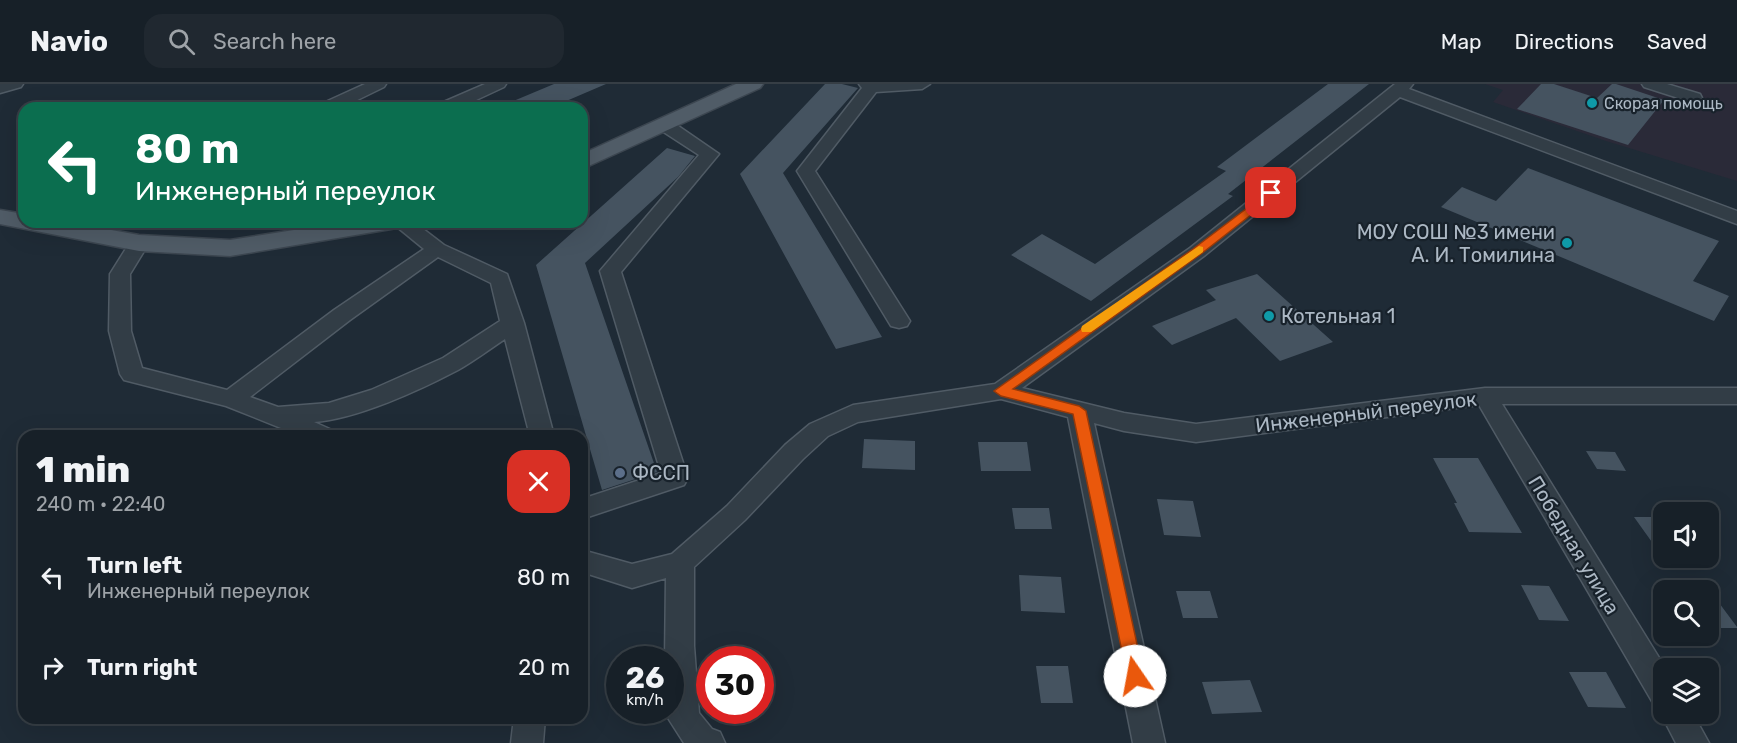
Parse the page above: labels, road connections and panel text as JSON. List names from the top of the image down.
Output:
{
  "streets": {
    "street": ["Инженерный переулок", "Победная улица"]
  },
  "crossings": [
    ["Инженерный переулок", "Победная улица"]
  ],
  "places": [
    "Скорая помощь",
    "МОУ СОШ №3 имени А. И. Томилина",
    "Котельная 1",
    "ФССП"
  ],
  "page": {
    "header": "Navio",
    "search": "Search here",
    "nav": ["Map", "Directions", "Saved"],
    "turn": ["80 m", "Инженерный переулок"],
    "heading": ["1 min", "240 m · 22:40"],
    "list": [
      {
        "name": "Turn left",
        "note": "Инженерный переулок",
        "value": "80 m"
      },
      {
        "name": "Turn right",
        "value": "20 m"
      }
    ],
    "speed": "26 km/h",
    "limit": "30"
  }
}
